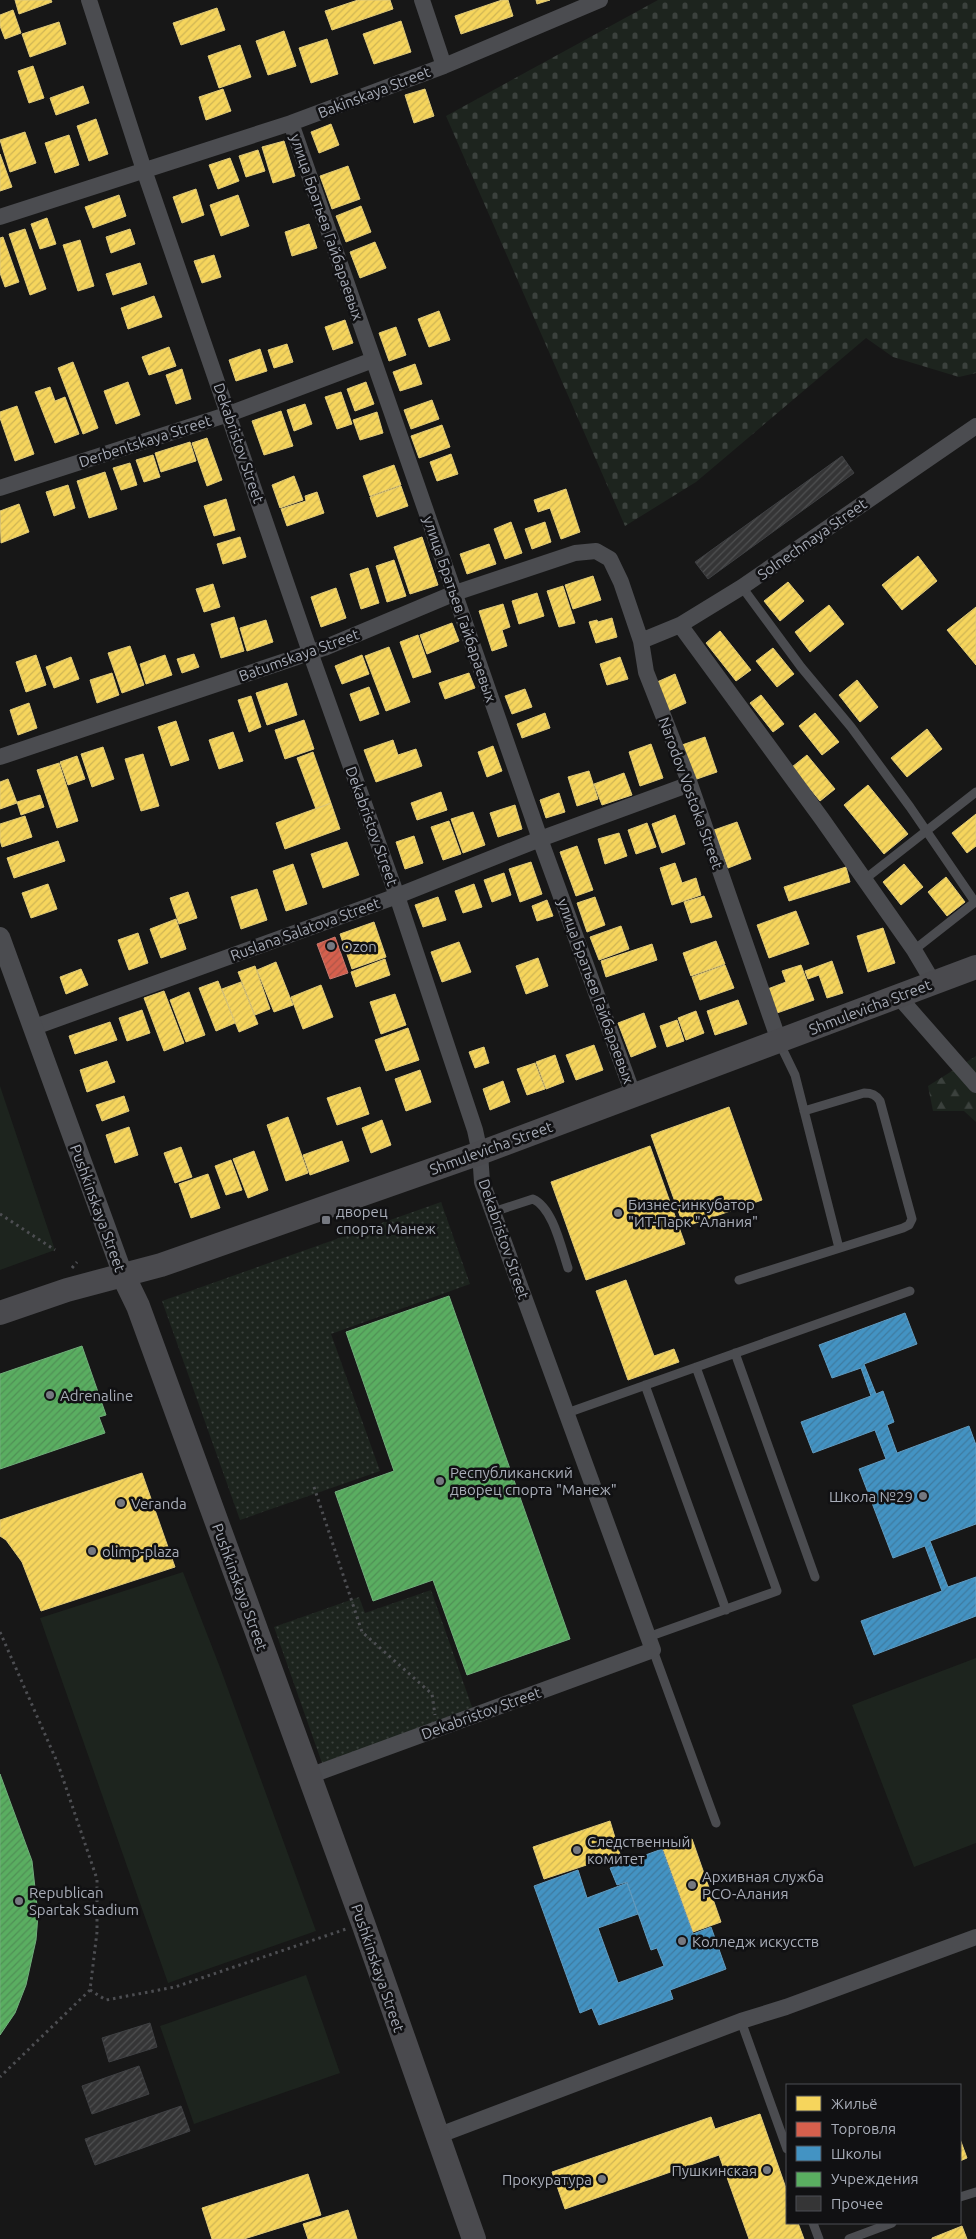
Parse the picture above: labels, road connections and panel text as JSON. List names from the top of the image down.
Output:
{
  "streets": {
    "main road": ["Shmulevicha Street", "Pushkinskaya Street"],
    "street": [
      "Bakinskaya Street",
      "улица Братьев Гайбараевых",
      "Derbentskaya Street",
      "Dekabristov Street",
      "Solnechnaya Street",
      "Batumskaya Street",
      "Narodov Vostoka Street",
      "Ruslana Salatova Street"
    ]
  },
  "crossings": [
    ["Bakinskaya Street", "улица Братьев Гайбараевых"],
    ["Bakinskaya Street", "Dekabristov Street"],
    ["улица Братьев Гайбараевых", "Derbentskaya Street"],
    ["улица Братьев Гайбараевых", "Batumskaya Street"],
    ["улица Братьев Гайбараевых", "Ruslana Salatova Street"],
    ["улица Братьев Гайбараевых", "Shmulevicha Street"],
    ["Derbentskaya Street", "Dekabristov Street"],
    ["Dekabristov Street", "Batumskaya Street"],
    ["Dekabristov Street", "Ruslana Salatova Street"],
    ["Dekabristov Street", "Shmulevicha Street"],
    ["Dekabristov Street", "Pushkinskaya Street"],
    ["Solnechnaya Street", "Narodov Vostoka Street"],
    ["Batumskaya Street", "Narodov Vostoka Street"],
    ["Narodov Vostoka Street", "Ruslana Salatova Street"],
    ["Narodov Vostoka Street", "Shmulevicha Street"],
    ["Ruslana Salatova Street", "Pushkinskaya Street"],
    ["Shmulevicha Street", "Pushkinskaya Street"]
  ],
  "places": {
    "other": [
      "Ozon",
      "Бизнес-инкубатор \"ИТ-Парк \"Алания\"",
      "Adrenaline",
      "Республиканский дворец спорта \"Манеж\"",
      "Школа №29",
      "Veranda",
      "olimp-plaza",
      "Следственный комитет",
      "Архивная служба РСО-Алания",
      "Republican Spartak Stadium",
      "Колледж искусств",
      "Пушкинская",
      "Прокуратура"
    ],
    "transit": ["дворец спорта Манеж"]
  },
  "legend": [
    "Жильё",
    "Торговля",
    "Школы",
    "Учреждения",
    "Прочее"
  ]
}
